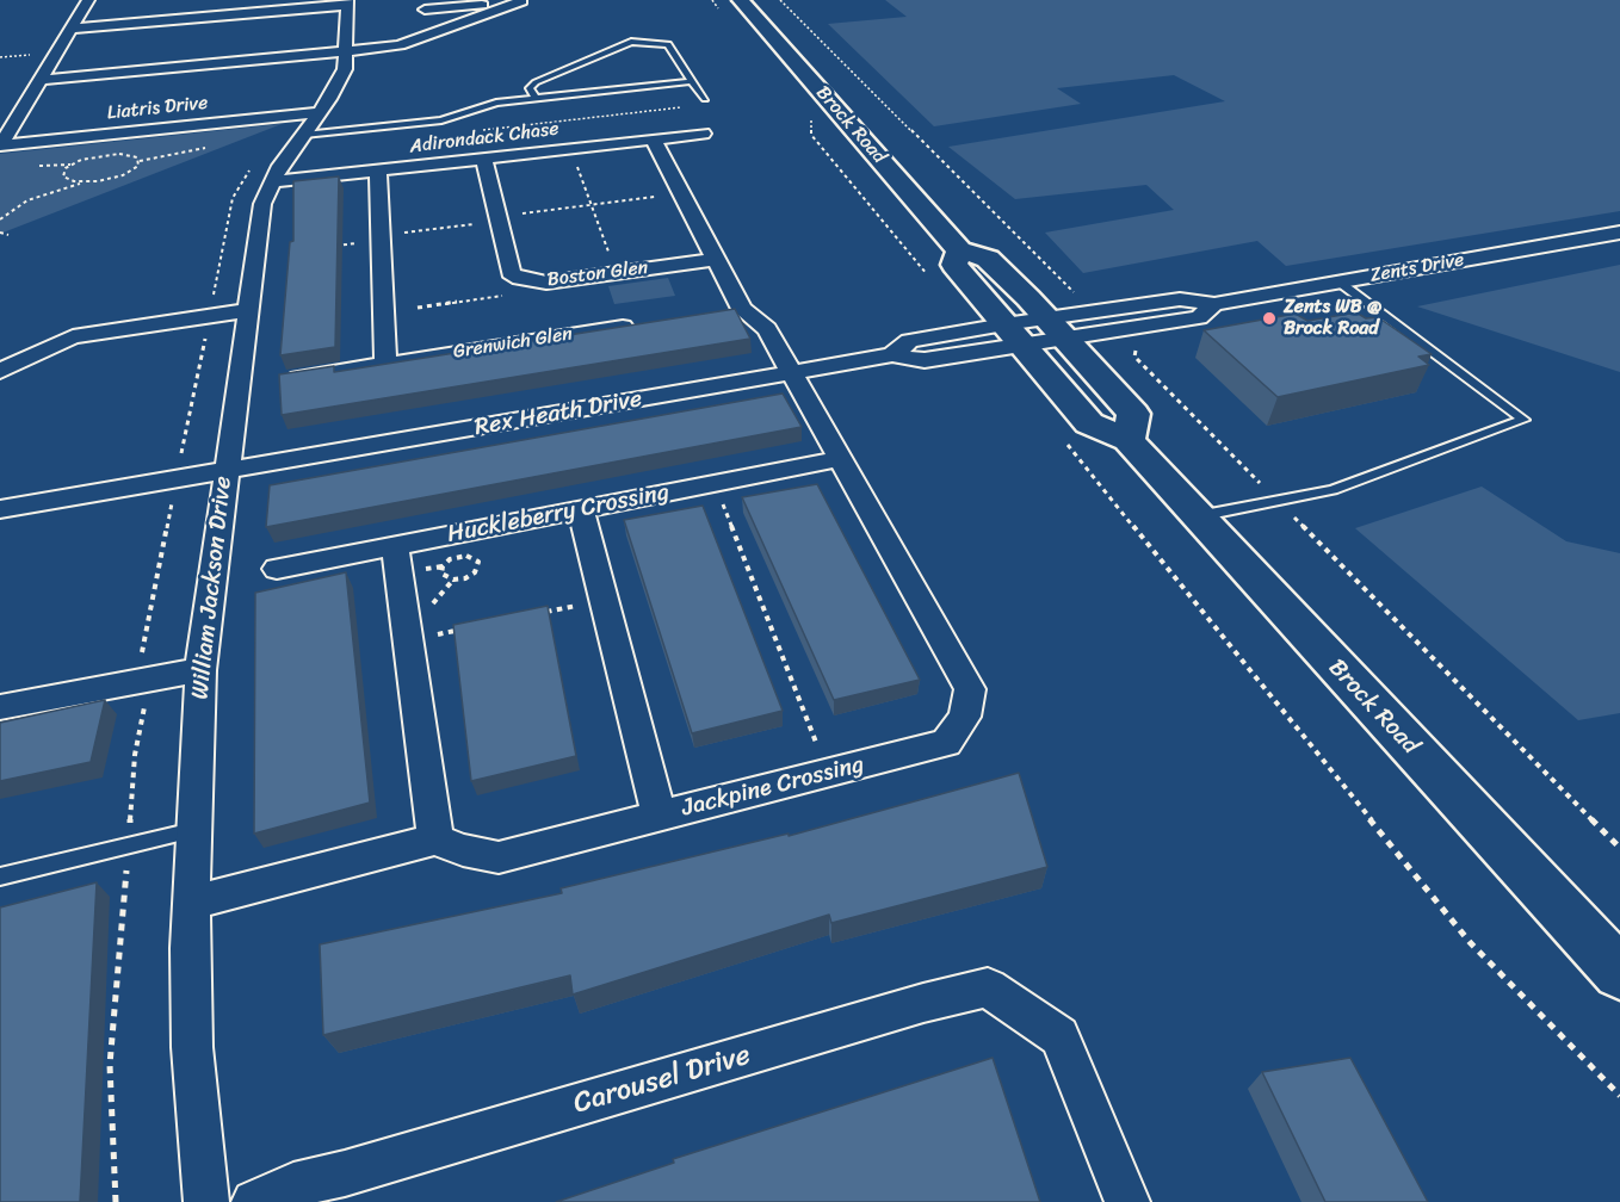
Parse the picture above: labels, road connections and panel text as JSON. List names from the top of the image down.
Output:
{
  "streets": {
    "main road": ["Brock Road"],
    "street": [
      "Liatris Drive",
      "Adirondack Chase",
      "Zents Drive",
      "Boston Glen",
      "Grenwich Glen",
      "Rex Heath Drive",
      "Huckleberry Crossing",
      "William Jackson Drive",
      "Jackpine Crossing",
      "Carousel Drive"
    ]
  },
  "crossings": [
    ["Liatris Drive", "William Jackson Drive"],
    ["Brock Road", "Zents Drive"],
    ["Brock Road", "Rex Heath Drive"],
    ["Adirondack Chase", "Boston Glen"],
    ["Adirondack Chase", "William Jackson Drive"],
    ["Zents Drive", "Rex Heath Drive"],
    ["Rex Heath Drive", "William Jackson Drive"],
    ["Rex Heath Drive", "Jackpine Crossing"],
    ["Huckleberry Crossing", "Jackpine Crossing"]
  ],
  "places": ["Zents WB @ Brock Road"]
}
